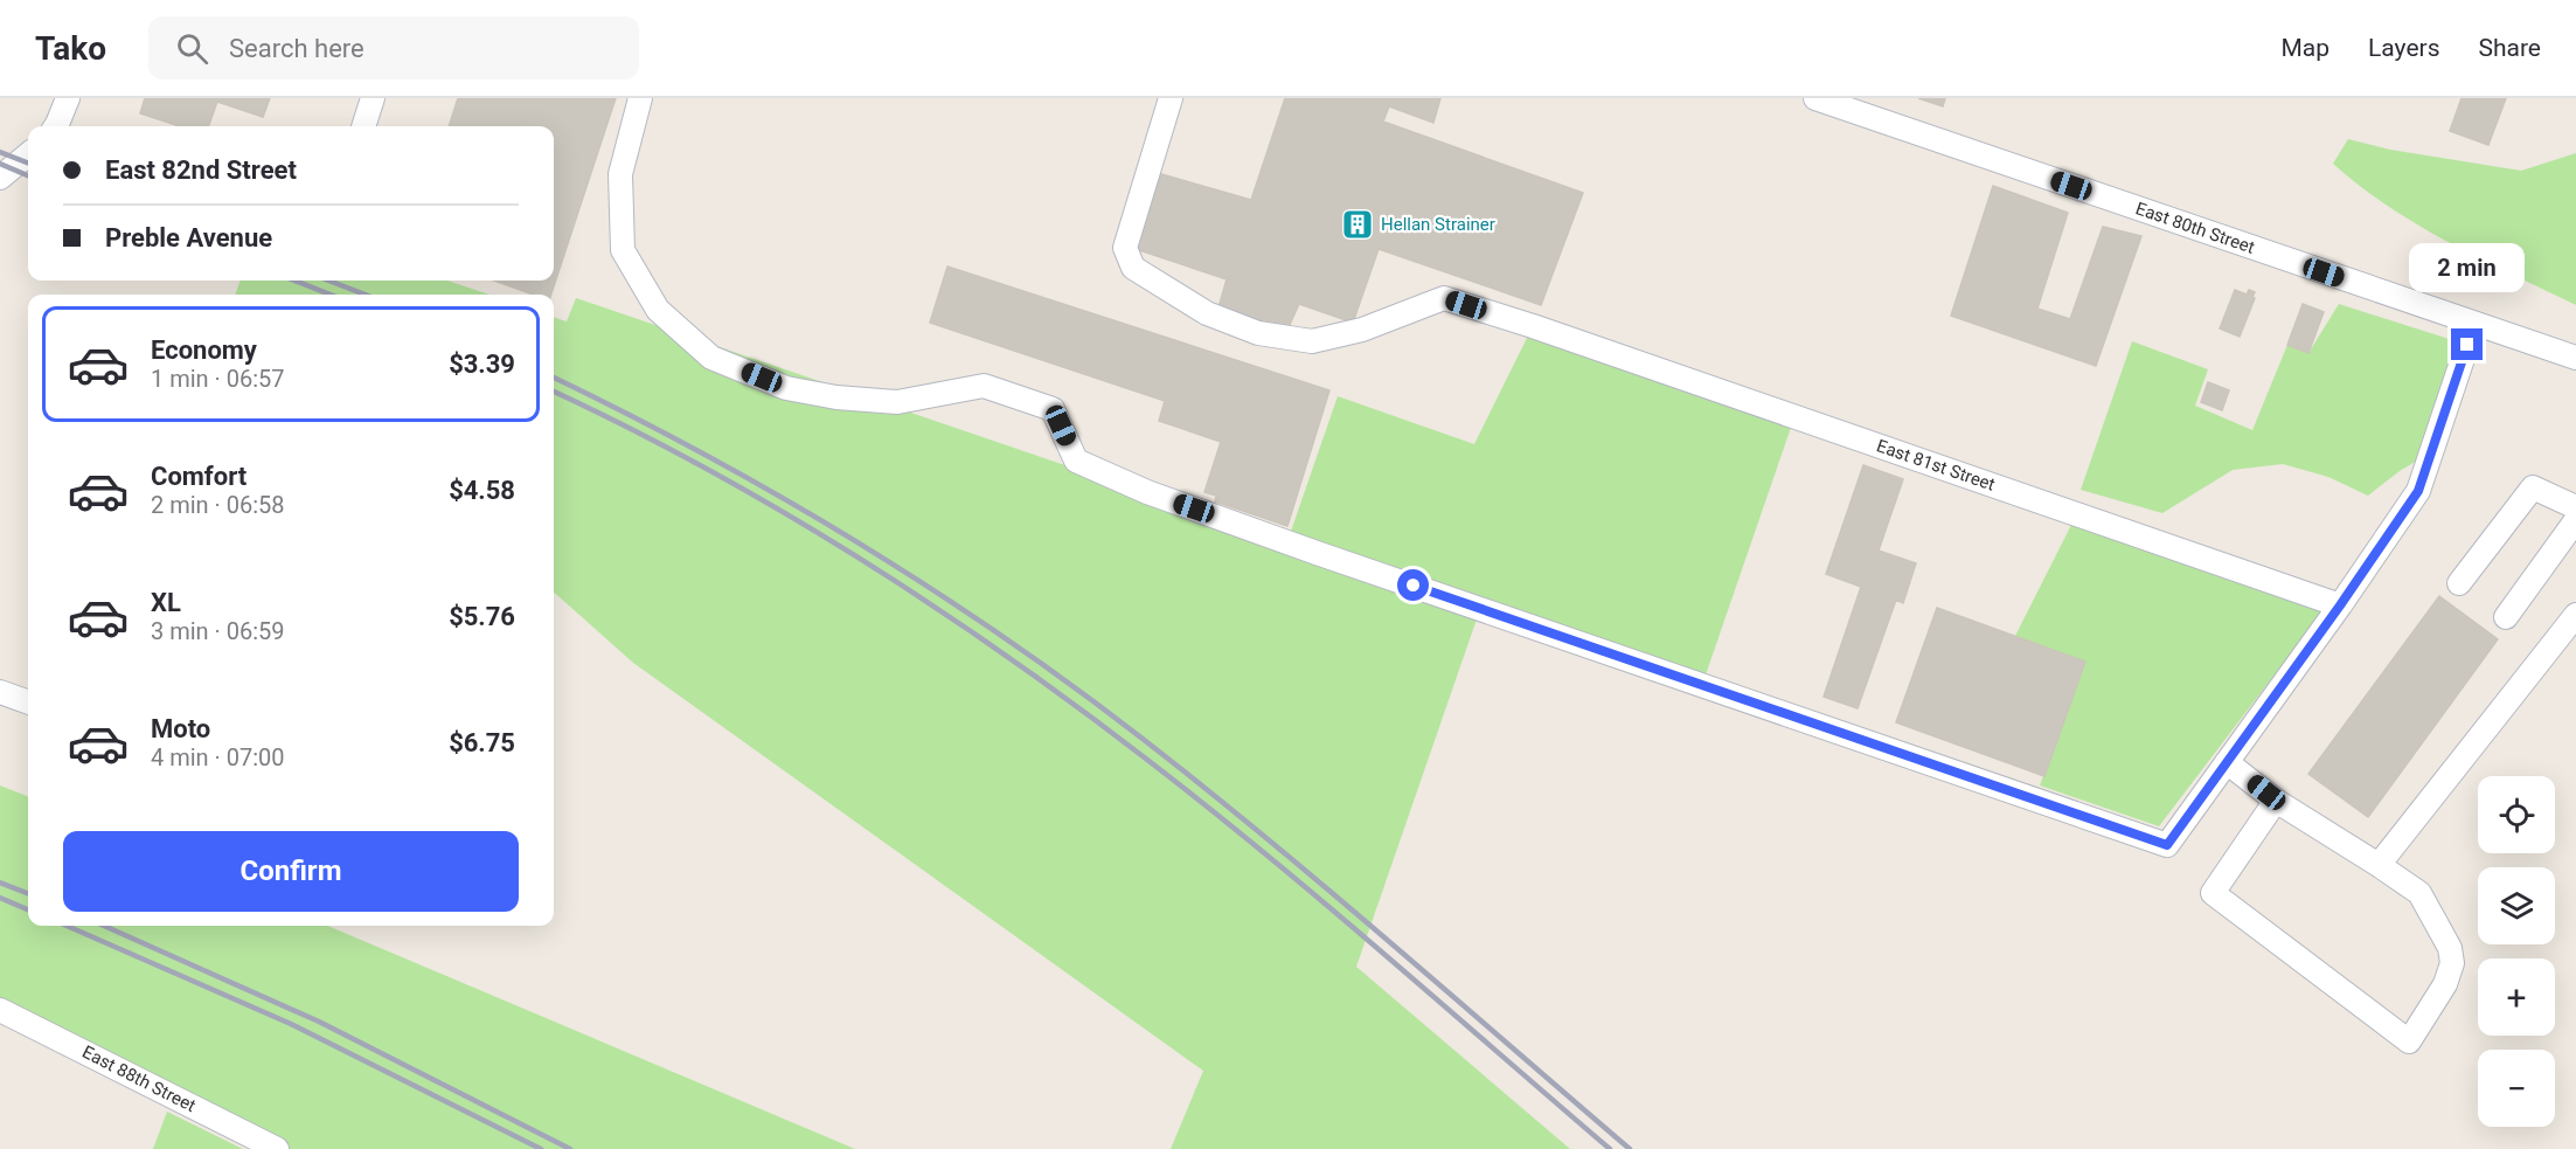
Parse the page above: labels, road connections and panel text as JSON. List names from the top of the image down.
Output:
{
  "streets": {
    "street": ["East 80th Street", "East 81st Street", "East 88th Street"]
  },
  "places": {
    "building": ["Hellan Strainer"]
  },
  "page": {
    "header": "Tako",
    "search": "Search here",
    "nav": ["Map", "Layers", "Share"],
    "banner": ["East 82nd Street", "Preble Avenue"],
    "bubble": "2 min",
    "list": [
      {
        "name": "Economy",
        "note": "1 min · 06:57",
        "value": "$3.39"
      },
      {
        "name": "Comfort",
        "note": "2 min · 06:58",
        "value": "$4.58"
      },
      {
        "name": "XL",
        "note": "3 min · 06:59",
        "value": "$5.76"
      },
      {
        "name": "Moto",
        "note": "4 min · 07:00",
        "value": "$6.75"
      }
    ],
    "map_buttons": ["+", "−"],
    "buttons": "Confirm"
  }
}
